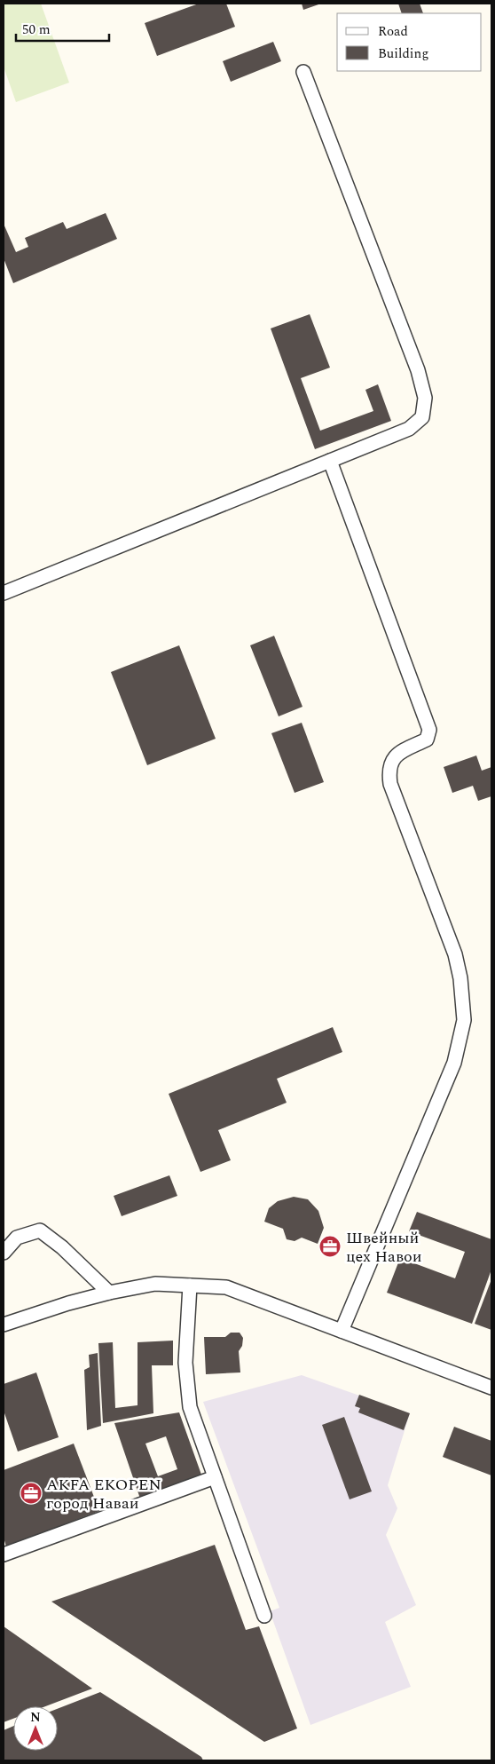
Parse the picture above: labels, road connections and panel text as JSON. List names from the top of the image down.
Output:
{
  "places": {
    "office": ["Швейный цех Навои", "AKFA EKOPEN город Наваи"]
  },
  "legend": ["Road", "Building"],
  "scale_bar": "50 m",
  "north": "top"
}
